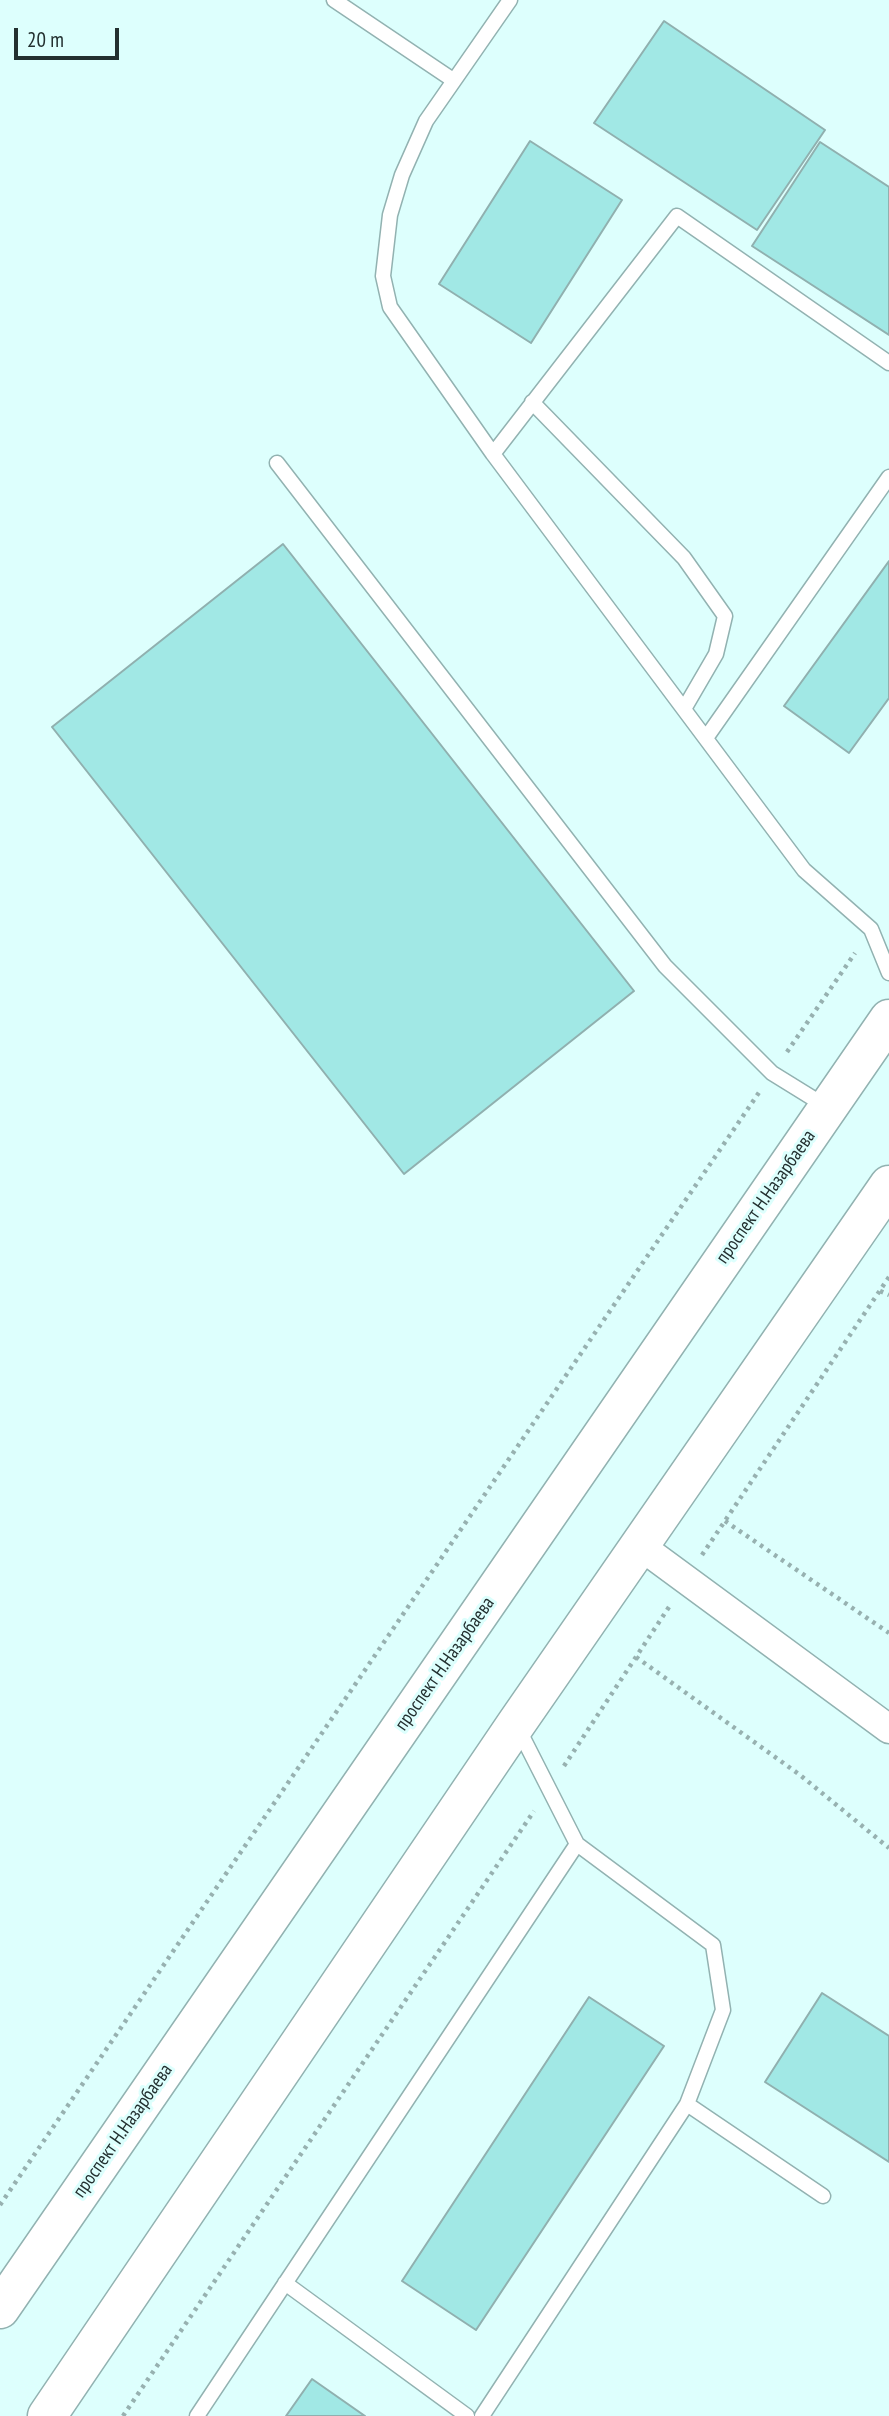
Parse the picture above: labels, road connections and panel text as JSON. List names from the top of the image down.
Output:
{
  "streets": {
    "main road": ["проспект Н.Назарбаева"]
  },
  "scale_bar": "20 m"
}
